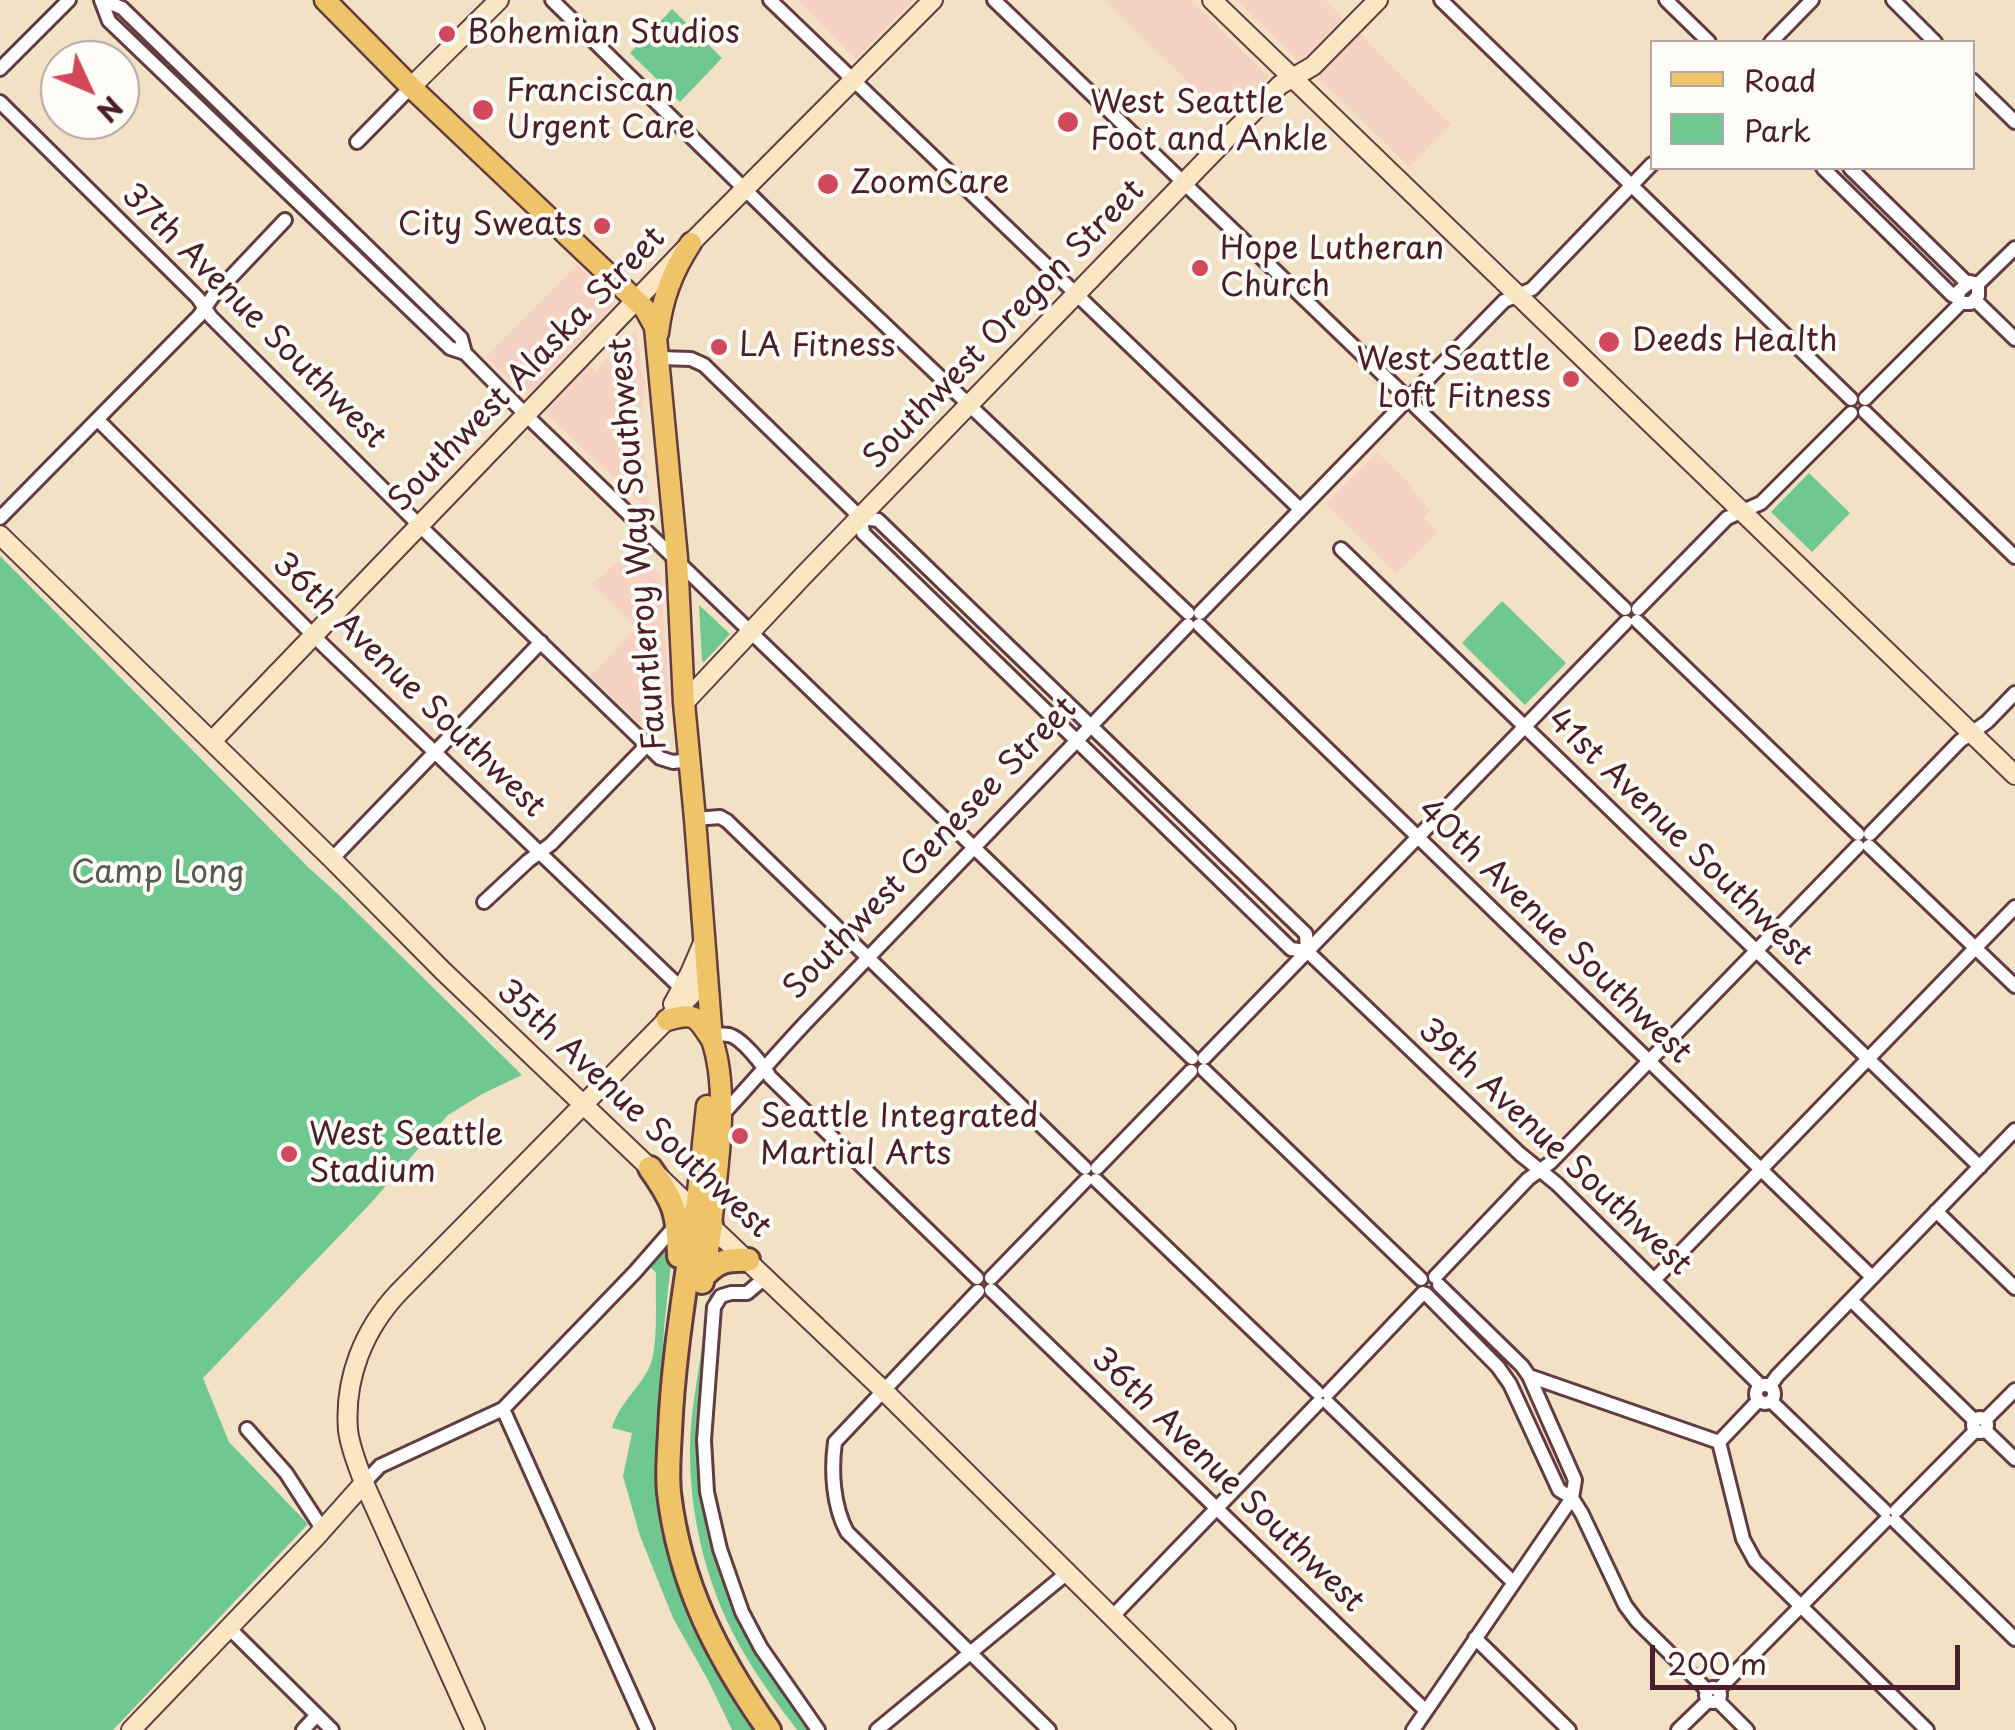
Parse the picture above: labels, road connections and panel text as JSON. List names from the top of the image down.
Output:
{
  "streets": {
    "highway": ["Fauntleroy Way Southwest"],
    "main road": ["Southwest Oregon Street", "Southwest Alaska Street", "35th Avenue Southwest"],
    "street": [
      "37th Avenue Southwest",
      "36th Avenue Southwest",
      "41st Avenue Southwest",
      "Southwest Genesee Street",
      "40th Avenue Southwest",
      "39th Avenue Southwest"
    ]
  },
  "crossings": [
    ["37th Avenue Southwest", "Southwest Alaska Street"],
    ["37th Avenue Southwest", "Fauntleroy Way Southwest"],
    ["Southwest Oregon Street", "Fauntleroy Way Southwest"],
    ["Southwest Oregon Street", "40th Avenue Southwest"],
    ["Southwest Oregon Street", "39th Avenue Southwest"],
    ["Southwest Alaska Street", "Fauntleroy Way Southwest"],
    ["Southwest Alaska Street", "36th Avenue Southwest"],
    ["Southwest Alaska Street", "40th Avenue Southwest"],
    ["Southwest Alaska Street", "35th Avenue Southwest"],
    ["Fauntleroy Way Southwest", "36th Avenue Southwest"],
    ["Fauntleroy Way Southwest", "Southwest Genesee Street"],
    ["Fauntleroy Way Southwest", "35th Avenue Southwest"],
    ["Fauntleroy Way Southwest", "39th Avenue Southwest"],
    ["36th Avenue Southwest", "Southwest Genesee Street"],
    ["Southwest Genesee Street", "40th Avenue Southwest"],
    ["Southwest Genesee Street", "39th Avenue Southwest"]
  ],
  "parks": ["Camp Long"],
  "places": [
    "Bohemian Studios",
    "Franciscan Urgent Care",
    "West Seattle Foot and Ankle",
    "ZoomCare",
    "City Sweats",
    "Hope Lutheran Church",
    "Deeds Health",
    "LA Fitness",
    "West Seattle Loft Fitness",
    "Seattle Integrated Martial Arts",
    "West Seattle Stadium"
  ],
  "legend": ["Road", "Park"],
  "scale_bar": "200 m",
  "north": "bottom right"
}
